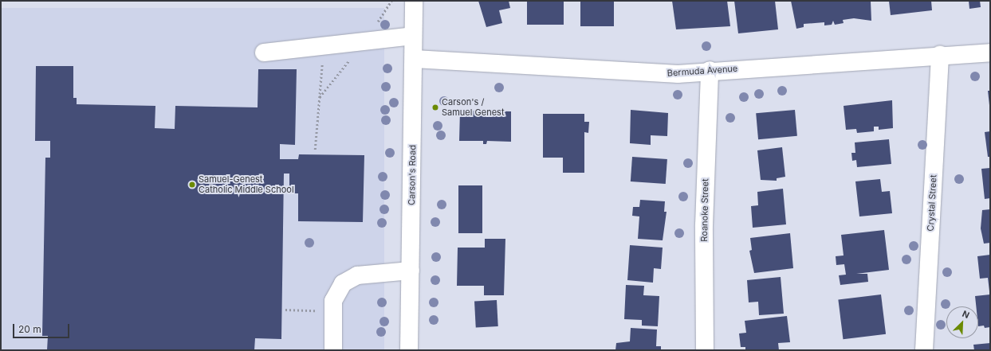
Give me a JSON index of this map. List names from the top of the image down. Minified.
{"streets":{"street":["Bermuda Avenue","Carson's Road","Crystal Street","Roanoke Street"]},"crossings":[["Bermuda Avenue","Carson's Road"],["Bermuda Avenue","Crystal Street"],["Bermuda Avenue","Roanoke Street"]],"places":["Carson's / Samuel Genest","Samuel-Genest Catholic Middle School"],"scale_bar":"20 m","north":"top right"}
